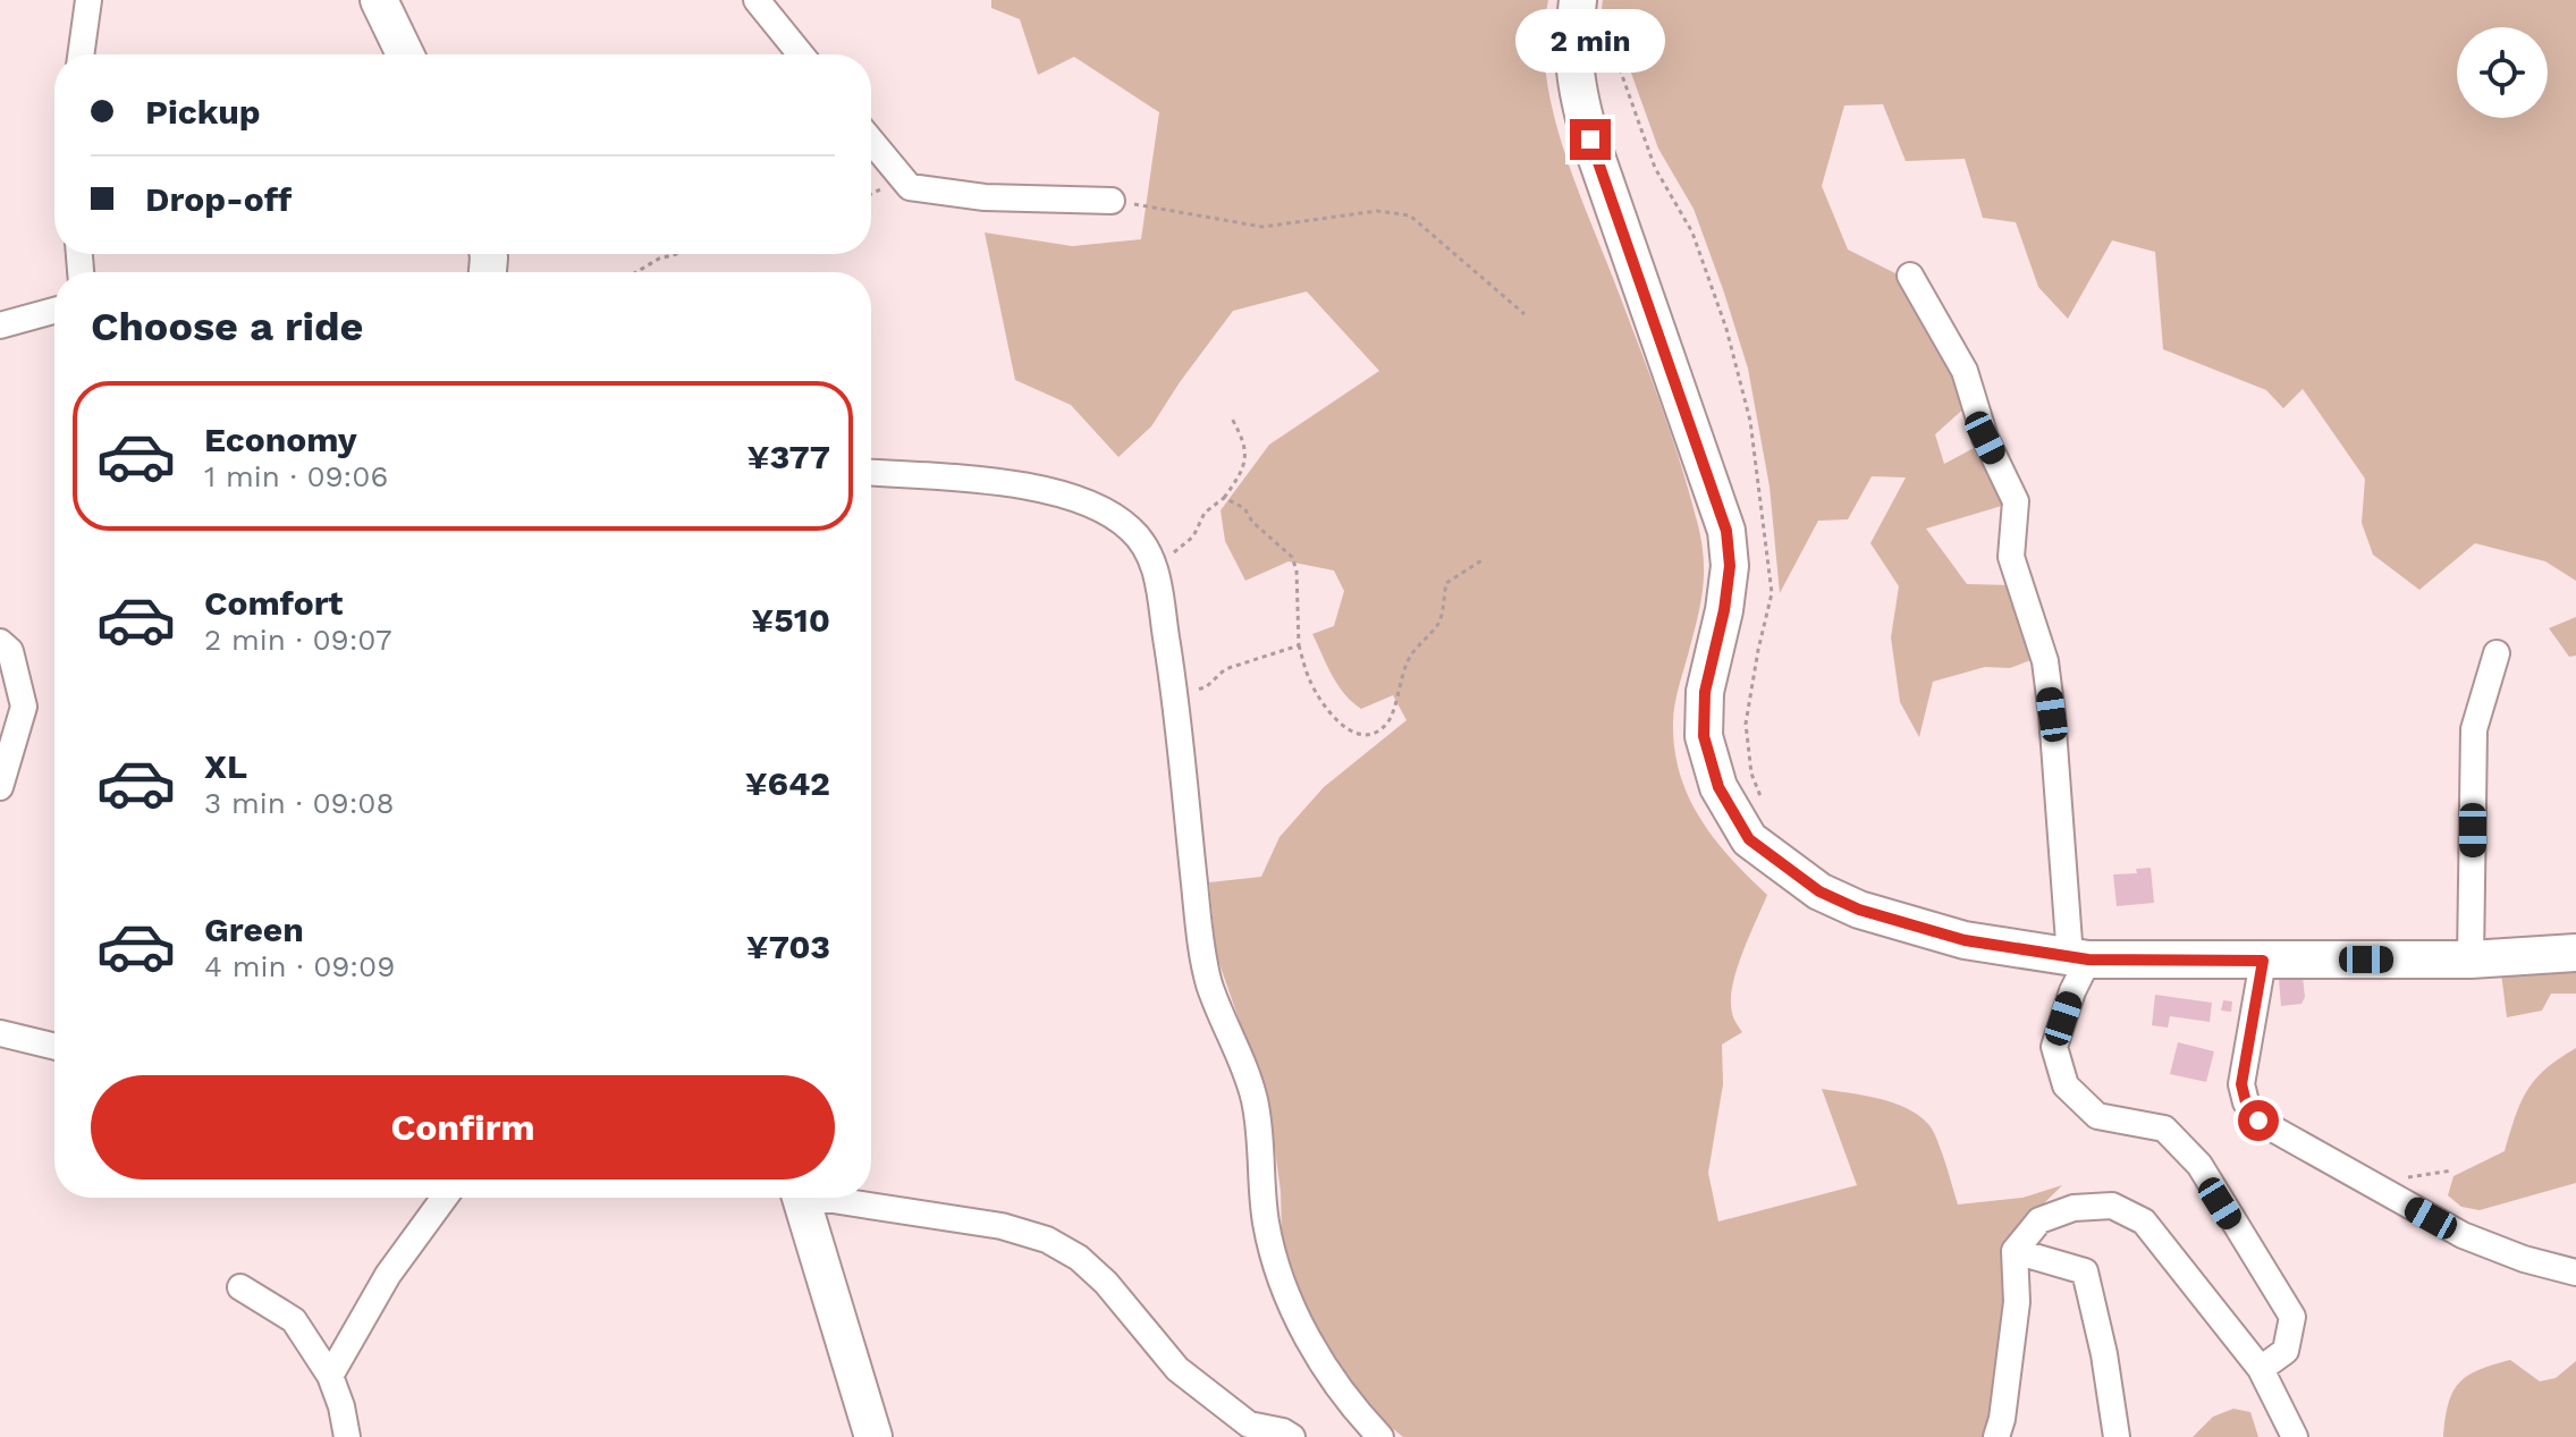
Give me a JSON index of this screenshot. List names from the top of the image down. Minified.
{"page":{"bubble":"2 min","banner":["Pickup","Drop-off"],"heading":"Choose a ride","list":[{"name":"Economy","note":"1 min · 09:06","value":"¥377"},{"name":"Comfort","note":"2 min · 09:07","value":"¥510"},{"name":"XL","note":"3 min · 09:08","value":"¥642"},{"name":"Green","note":"4 min · 09:09","value":"¥703"}],"buttons":"Confirm"}}
